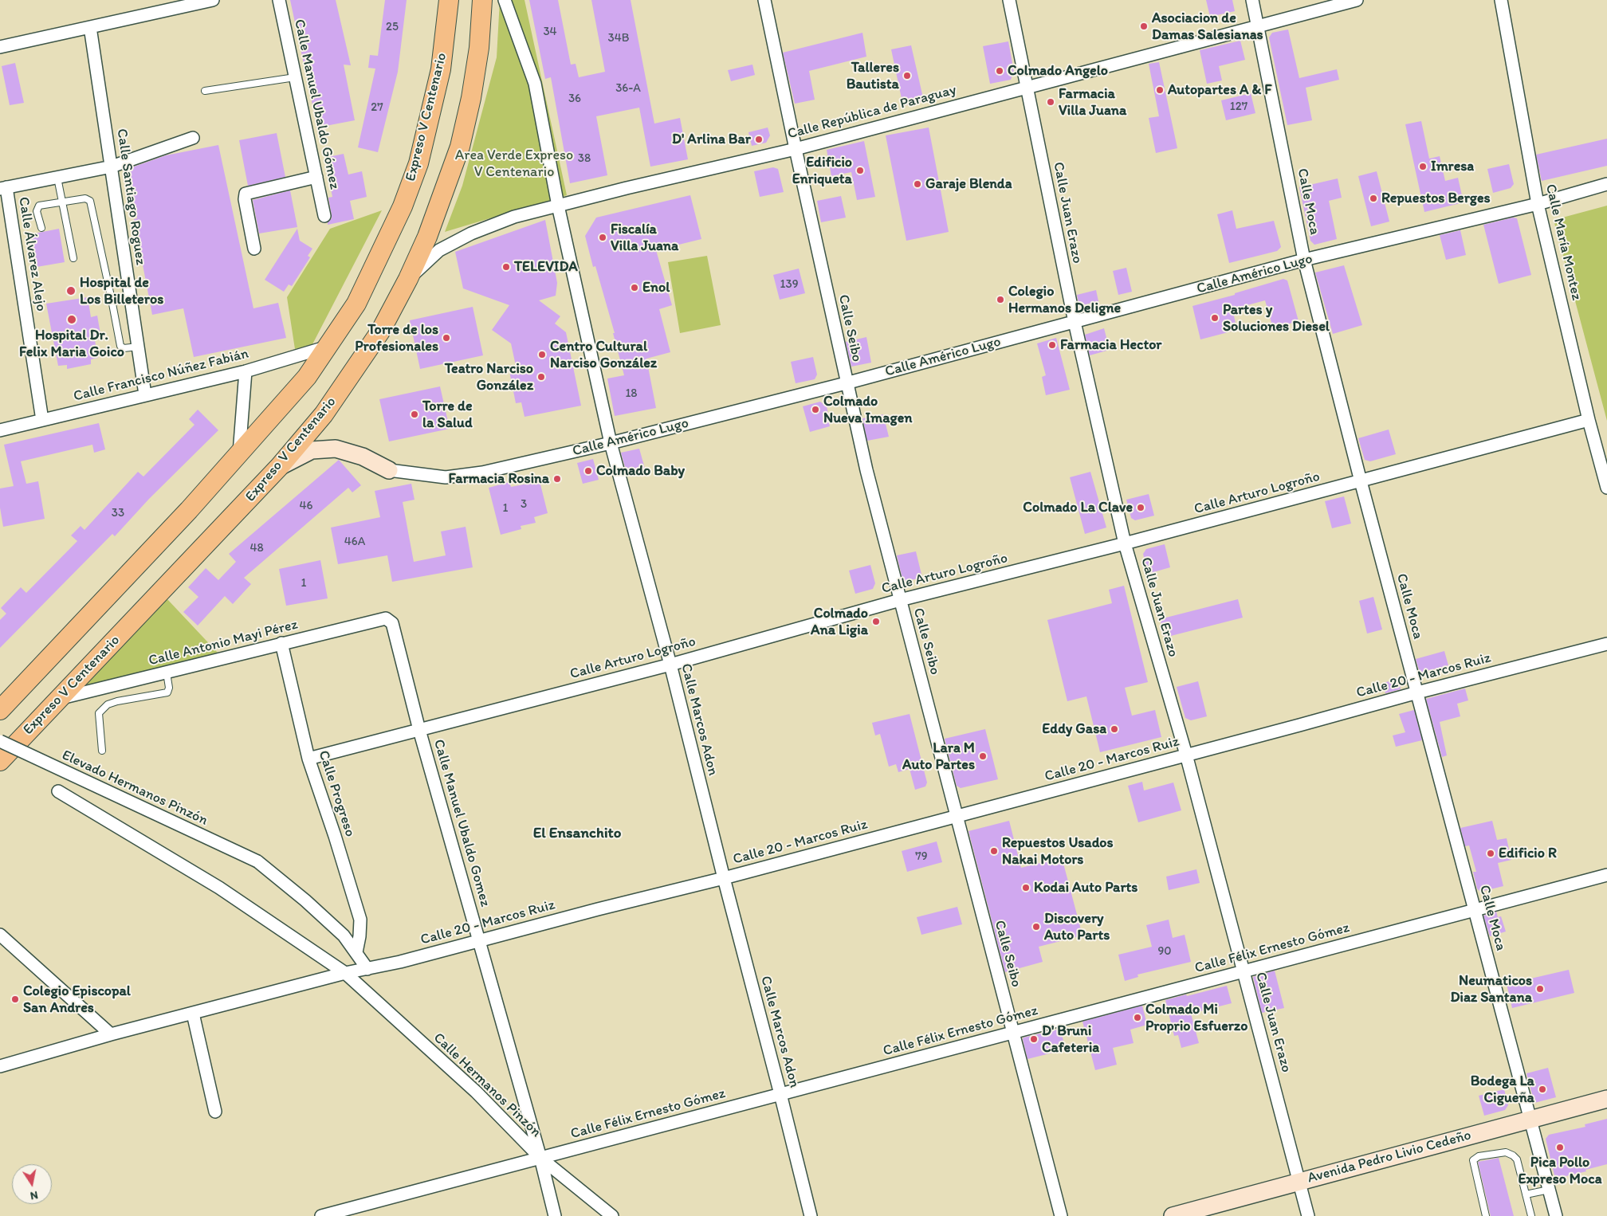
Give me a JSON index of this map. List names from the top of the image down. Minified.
{"streets":{"main road":["Expreso V Centenario","Calle Américo Lugo","Avenida Pedro Livio Cedeño"],"street":["Calle Manuel Ubaldo Gómez","Calle República de Paraguay","Calle Santiago Roguez","Calle Moca","Calle Juan Erazo","Calle María Montez","Calle Álvarez Alejo","Calle Seibo","Calle Francisco Núñez Fabián","Calle Arturo Logroño","Calle Antonio Mayi Pérez","Calle 20 - Marcos Ruiz","Calle Marcos Adon","Elevado Hermanos Pinzón","Calle Progreso","Calle Manuel Ubaldo Gomez","Calle Félix Ernesto Gómez","Calle Hermanos Pinzón"]},"crossings":[["Calle República de Paraguay","Expreso V Centenario"],["Calle República de Paraguay","Calle Moca"],["Calle República de Paraguay","Calle Juan Erazo"],["Calle República de Paraguay","Calle Seibo"],["Calle República de Paraguay","Calle Marcos Adon"],["Expreso V Centenario","Calle Américo Lugo"],["Expreso V Centenario","Calle Francisco Núñez Fabián"],["Expreso V Centenario","Calle Antonio Mayi Pérez"],["Calle Santiago Roguez","Calle Francisco Núñez Fabián"],["Calle Moca","Calle Américo Lugo"],["Calle Moca","Calle Arturo Logroño"],["Calle Moca","Calle 20 - Marcos Ruiz"],["Calle Moca","Calle Félix Ernesto Gómez"],["Calle Moca","Avenida Pedro Livio Cedeño"],["Calle Juan Erazo","Calle Américo Lugo"],["Calle Juan Erazo","Calle Arturo Logroño"],["Calle Juan Erazo","Calle 20 - Marcos Ruiz"],["Calle Juan Erazo","Calle Félix Ernesto Gómez"],["Calle Juan Erazo","Avenida Pedro Livio Cedeño"],["Calle María Montez","Calle Américo Lugo"],["Calle María Montez","Calle Arturo Logroño"],["Calle Álvarez Alejo","Calle Francisco Núñez Fabián"],["Calle Américo Lugo","Calle Seibo"],["Calle Américo Lugo","Calle Marcos Adon"],["Calle Seibo","Calle Arturo Logroño"],["Calle Seibo","Calle 20 - Marcos Ruiz"],["Calle Seibo","Calle Félix Ernesto Gómez"],["Calle Arturo Logroño","Calle Marcos Adon"],["Calle Arturo Logroño","Calle Progreso"],["Calle Arturo Logroño","Calle Manuel Ubaldo Gomez"],["Calle Antonio Mayi Pérez","Calle Progreso"],["Calle Antonio Mayi Pérez","Calle Manuel Ubaldo Gomez"],["Calle 20 - Marcos Ruiz","Calle Marcos Adon"],["Calle 20 - Marcos Ruiz","Calle Manuel Ubaldo Gomez"],["Calle 20 - Marcos Ruiz","Calle Hermanos Pinzón"],["Calle Marcos Adon","Calle Félix Ernesto Gómez"],["Elevado Hermanos Pinzón","Calle Progreso"],["Calle Manuel Ubaldo Gomez","Calle Félix Ernesto Gómez"],["Calle Manuel Ubaldo Gomez","Calle Hermanos Pinzón"],["Calle Félix Ernesto Gómez","Calle Hermanos Pinzón"]],"districts":["El Ensanchito"],"parks":["Area Verde Expreso V Centenario"],"places":["Asociacion de Damas Salesianas","Colmado Angelo","Talleres Bautista","Autopartes A & F","Farmacia Villa Juana","D' Arlina Bar","Imresa","Edificio Enriqueta","Garaje Blenda","Repuestos Berges","Fiscalía Villa Juana","TELEVIDA","Enol","Hospital de Los Billeteros","Colegio Hermanos Deligne","Partes y Soluciones Diesel","Hospital Dr. Felix Maria Goico","Torre de los Profesionales","Farmacia Hector","Centro Cultural Narciso González","Teatro Narciso González","Colmado Nueva Imagen","Torre de la Salud","Colmado Baby","Farmacia Rosina","Colmado La Clave","Colmado Ana Ligia","Eddy Gasa","Lara M Auto Partes","Repuestos Usados Nakai Motors","Edificio R","Kodai Auto Parts","Discovery Auto Parts","Neumaticos Diaz Santana","Colegio Episcopal San Andres","Colmado Mi Proprio Esfuerzo","D' Bruni Cafeteria","Bodega La Cigueña","Pica Pollo Expreso Moca"],"house_numbers":["25","34","34B","36-A","36","127","27","38","139","18","3","46","1","33","46A","48","1","79","90"],"north":"bottom"}
